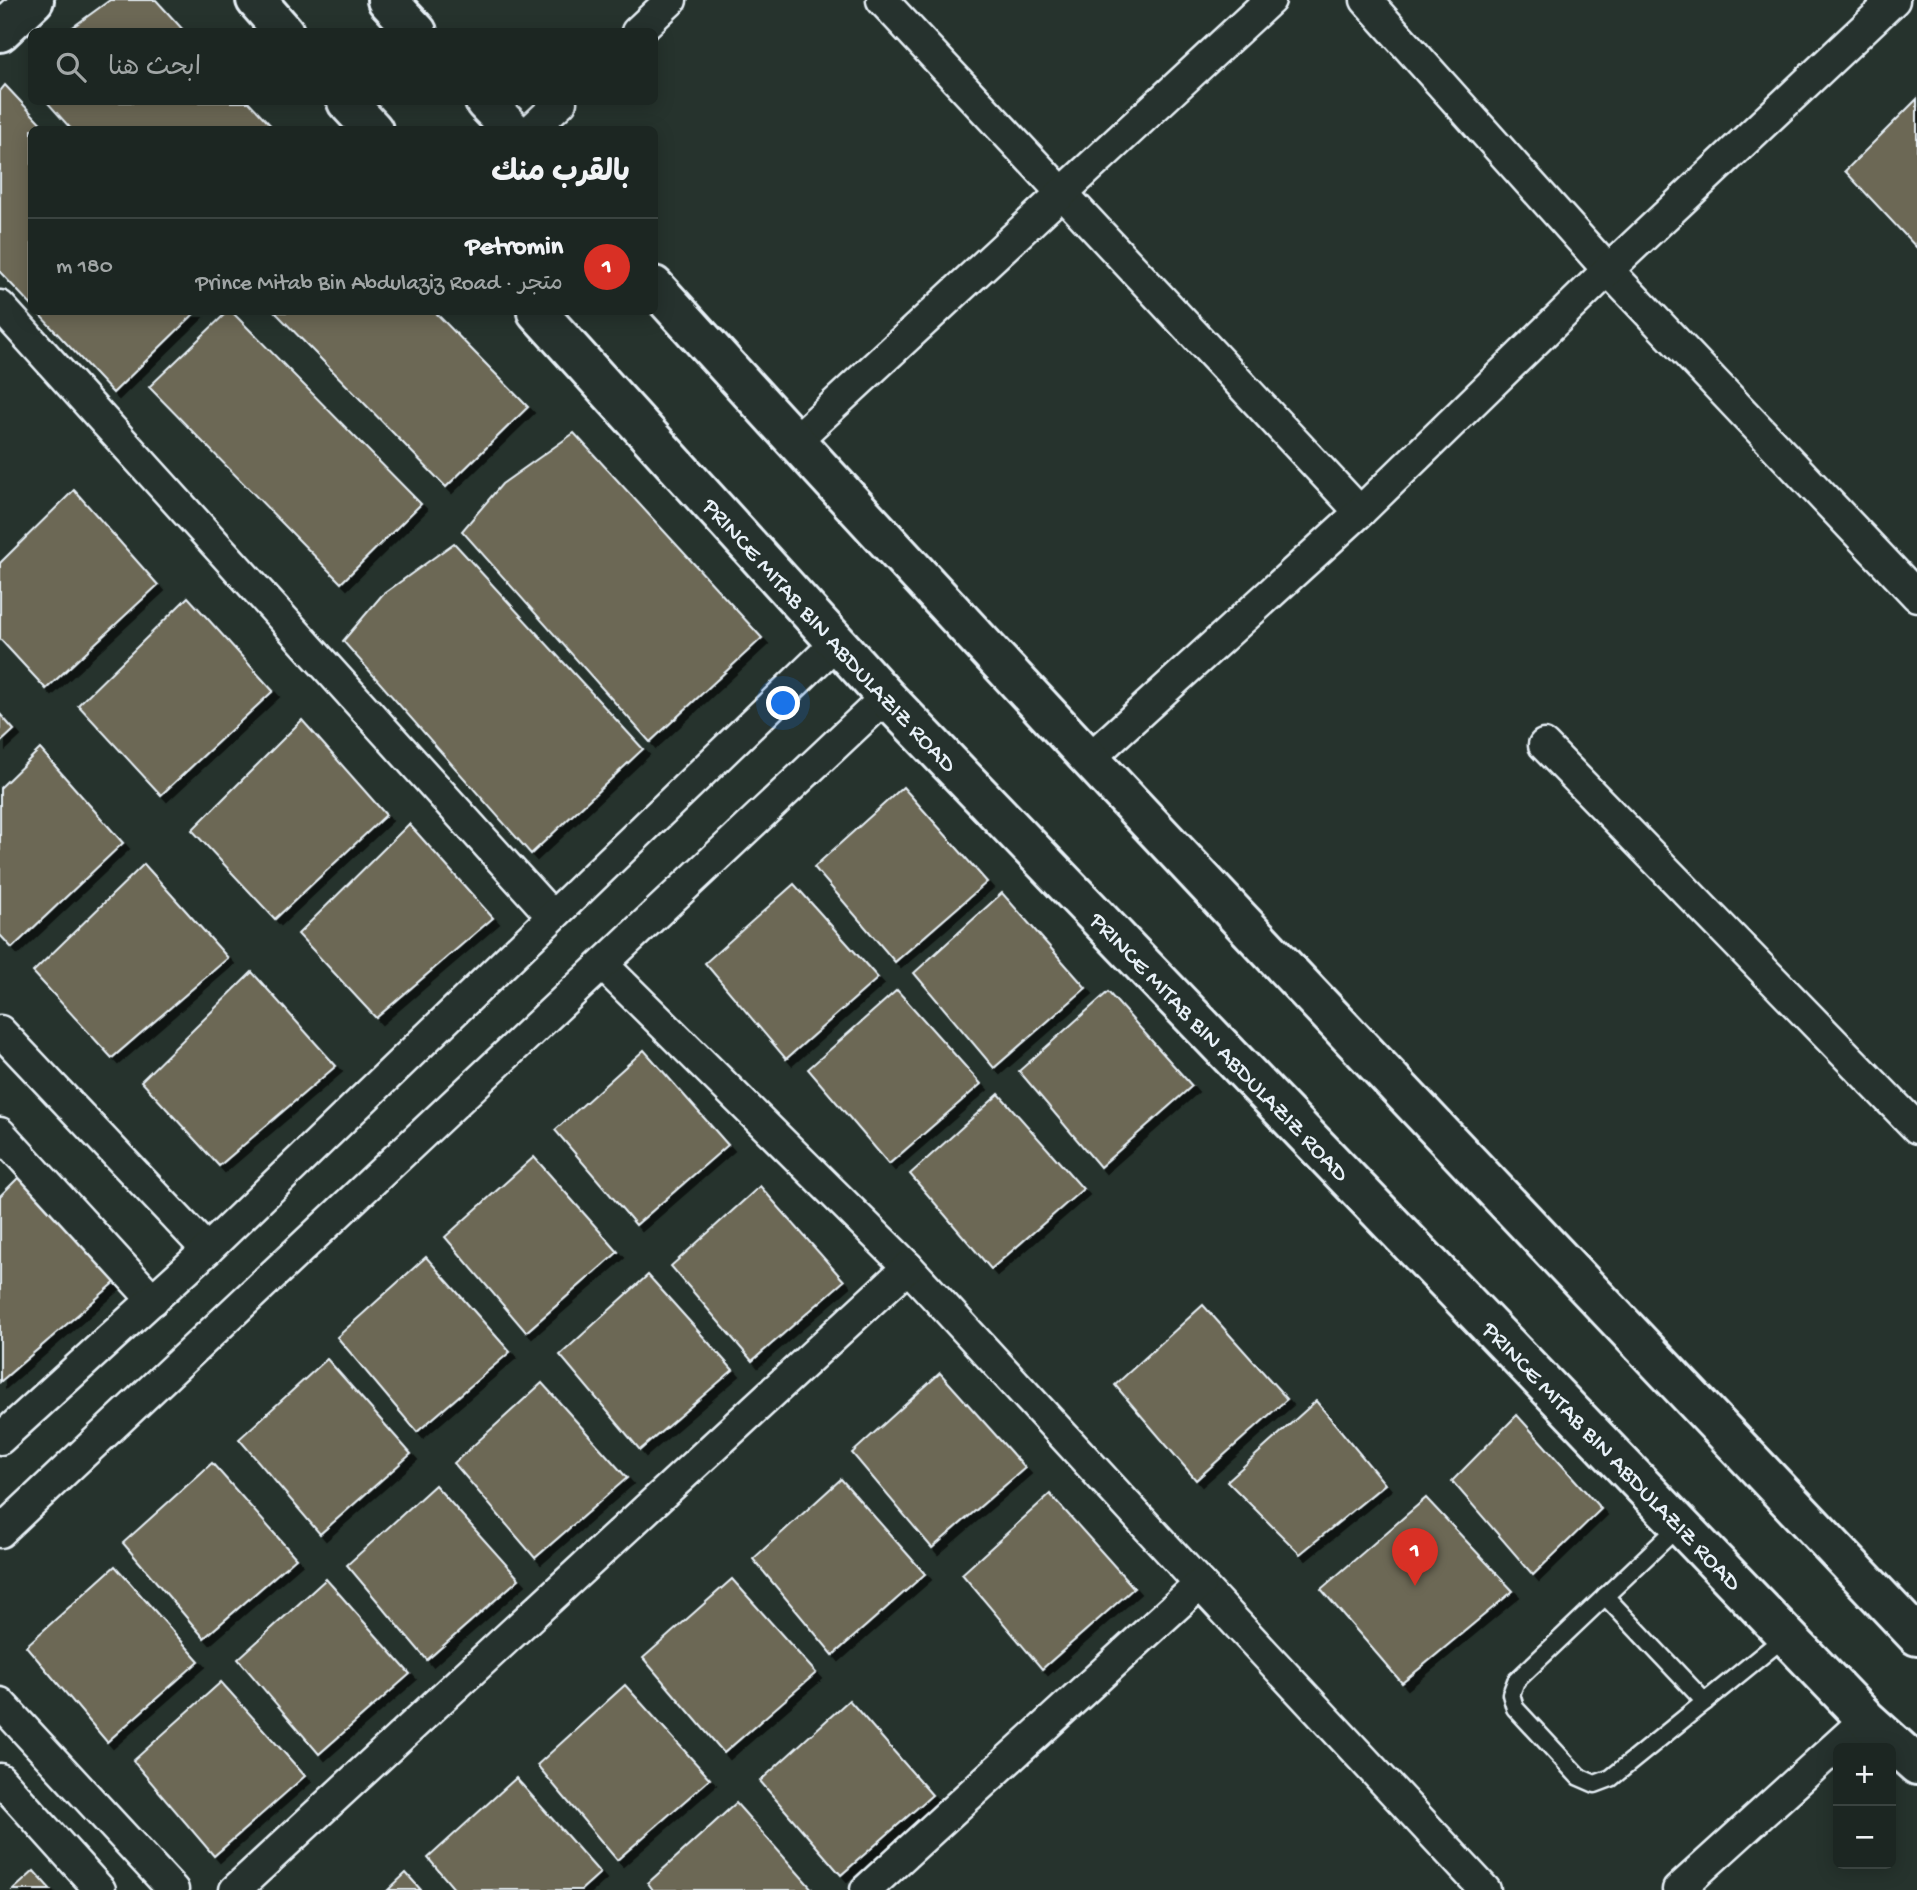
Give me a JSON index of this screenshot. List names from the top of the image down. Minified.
{"streets":{"main road":["PRINCE MITAB BIN ABDULAZIZ ROAD"]},"page":{"search":"ابحث هنا","heading":"بالقرب منك","list":[{"mark":"1","name":"Petromin","note":"متجر · Prince Mitab Bin Abdulaziz Road","value":"180 m"}],"pins":"1","map_buttons":["+","−"]}}
